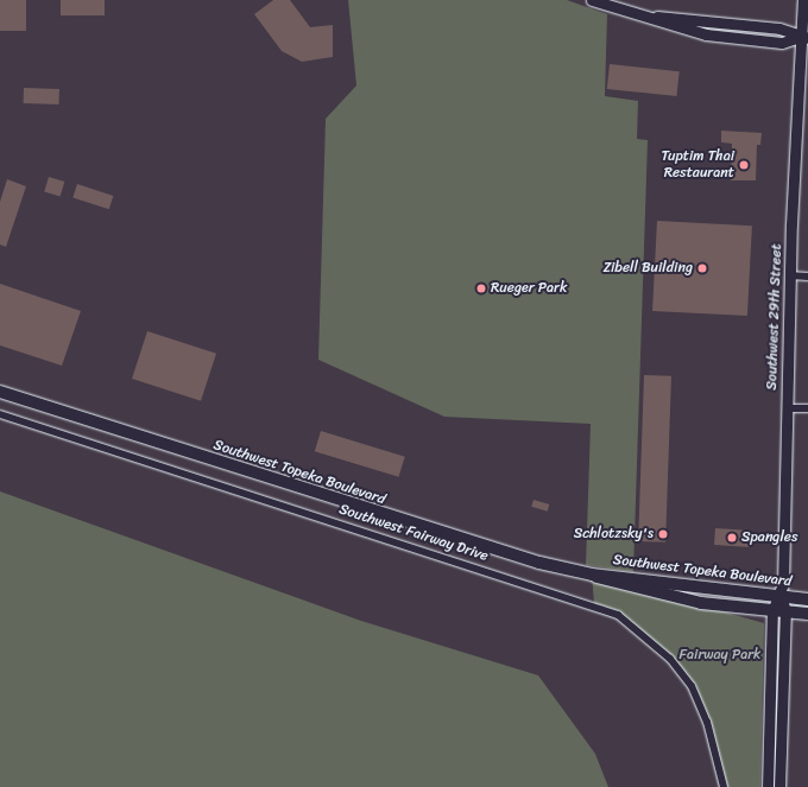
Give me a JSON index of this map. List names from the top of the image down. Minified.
{"streets":{"main road":["Southwest 29th Street","Southwest Topeka Boulevard"],"street":["Southwest Fairway Drive"]},"crossings":[["Southwest 29th Street","Southwest Topeka Boulevard"]],"parks":["Fairway Park"],"places":["Tuptim Thai Restaurant","Zibell Building","Rueger Park","Schlotzsky's","Spangles"]}
